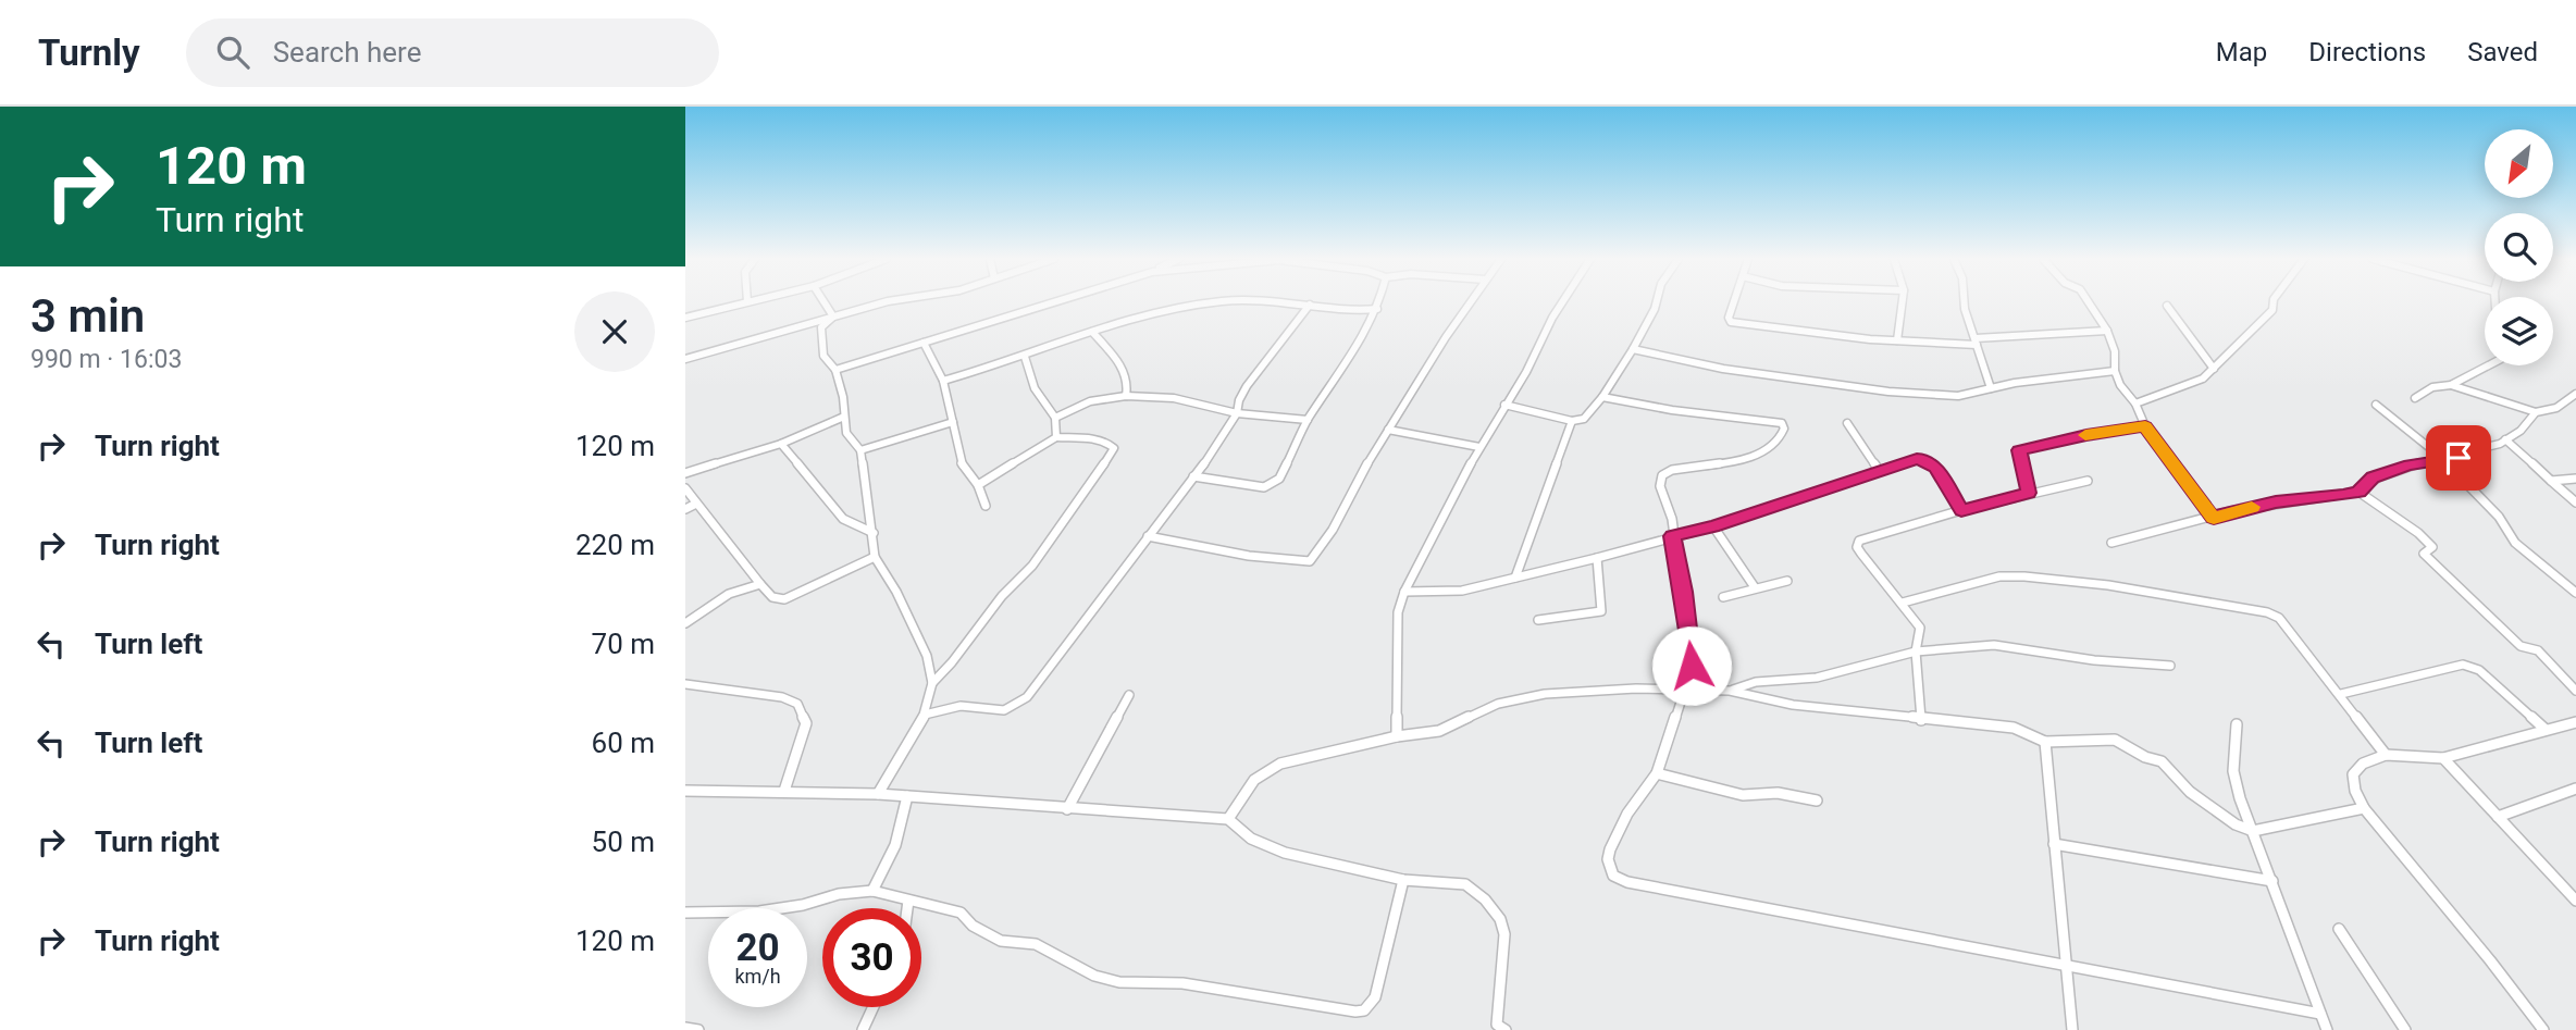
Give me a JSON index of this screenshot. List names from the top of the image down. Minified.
{"north":"bottom left","page":{"header":"Turnly","search":"Search here","nav":["Map","Directions","Saved"],"turn":["120 m","Turn right"],"heading":["3 min","990 m · 16:03"],"list":[{"name":"Turn right","value":"120 m"},{"name":"Turn right","value":"220 m"},{"name":"Turn left","value":"70 m"},{"name":"Turn left","value":"60 m"},{"name":"Turn right","value":"50 m"},{"name":"Turn right","value":"120 m"}],"speed":"20 km/h","limit":"30"}}
